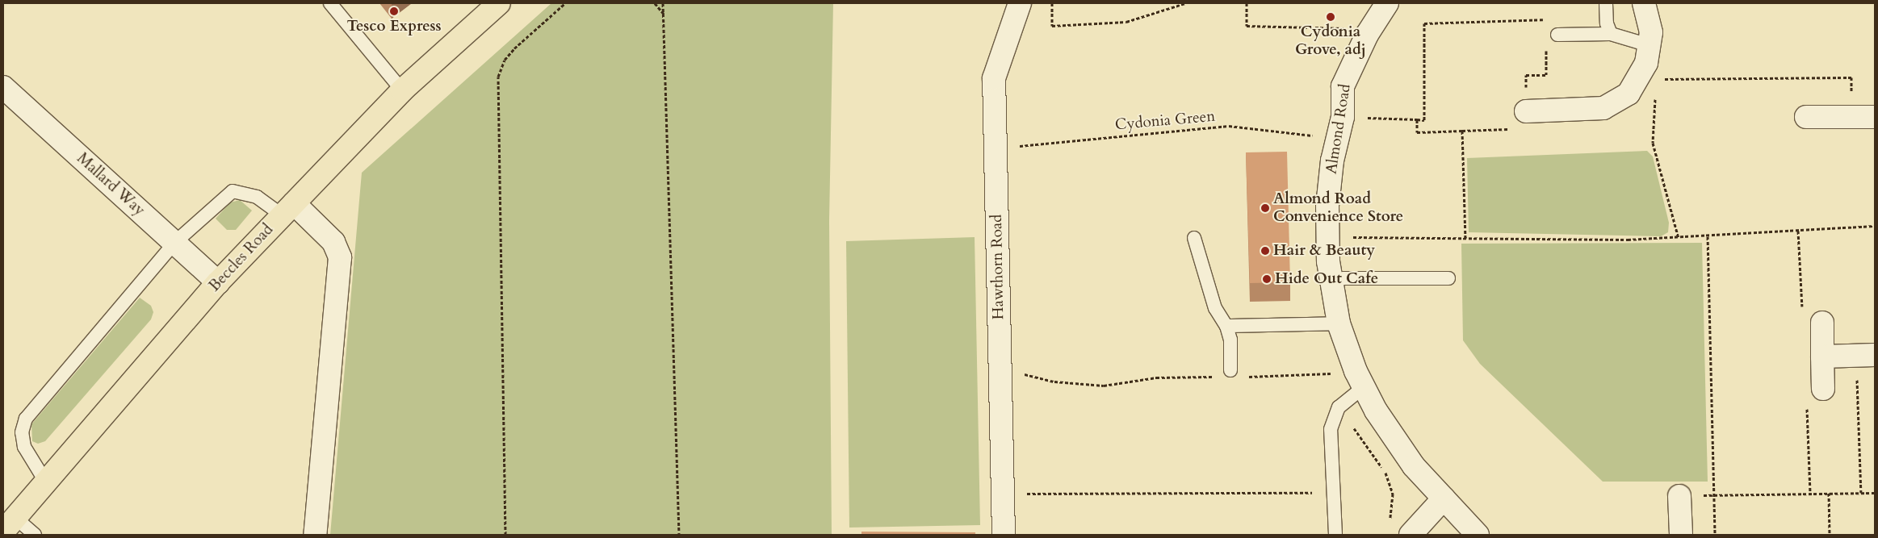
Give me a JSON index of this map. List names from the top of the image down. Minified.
{"streets":{"highway":["Beccles Road"],"street":["Almond Road","Mallard Way","Hawthorn Road"],"path":["Cydonia Green"]},"crossings":[["Cydonia Green","Almond Road"],["Cydonia Green","Hawthorn Road"],["Mallard Way","Beccles Road"]],"places":["Tesco Express","Cydonia Grove, adj","Almond Road Convenience Store","Hair & Beauty","Hide Out Cafe"]}
